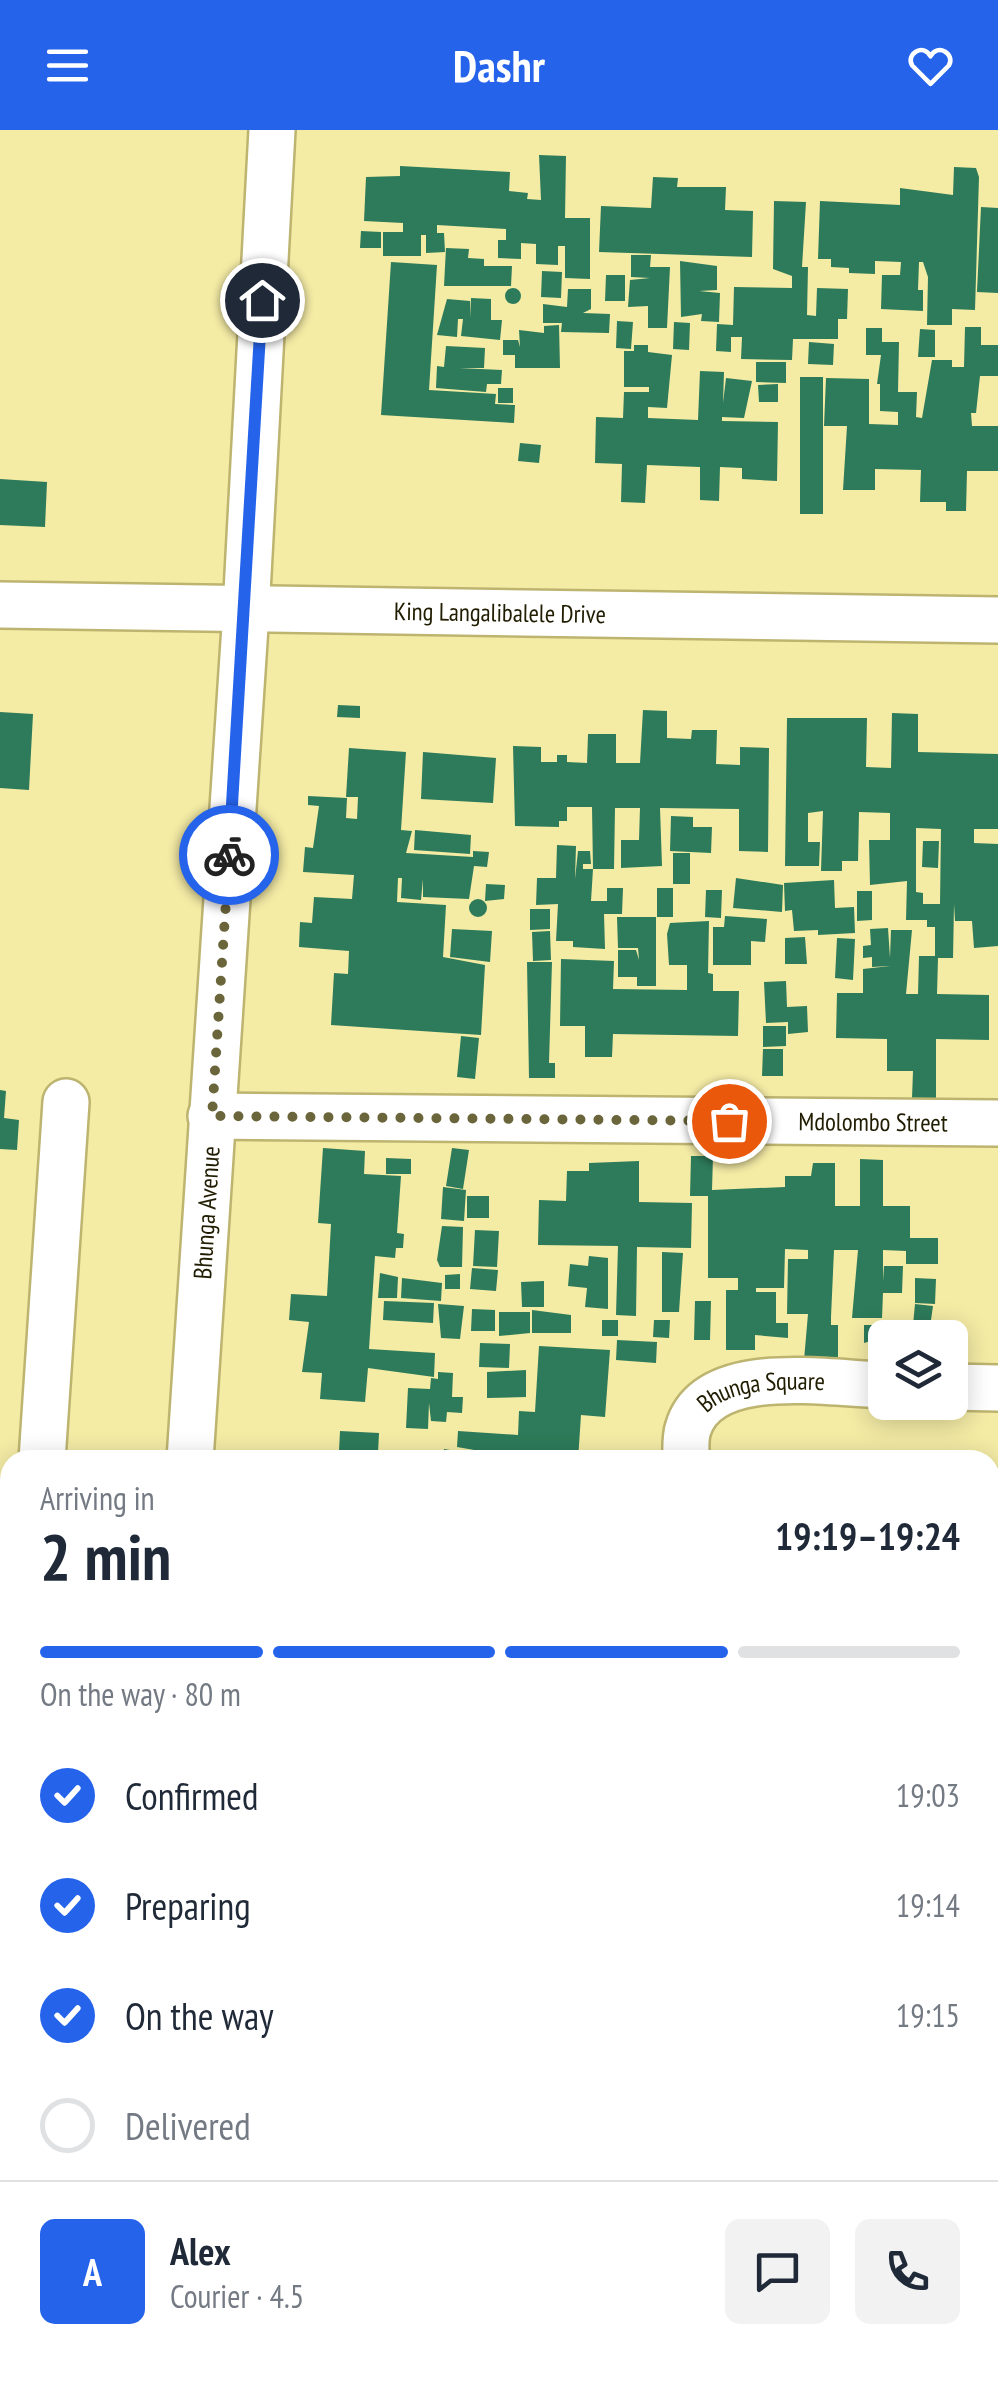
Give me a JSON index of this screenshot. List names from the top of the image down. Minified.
{"streets":{"street":["King Langalibalele Drive","Mdolombo Street","Bhunga Avenue","Bhunga Square"]},"crossings":[["King Langalibalele Drive","Bhunga Avenue"],["Mdolombo Street","Bhunga Avenue"]],"page":{"header":"Dashr","heading":["2 min","Arriving in","19:19–19:24"],"panel":["Alex","Courier · 4.5"],"bar":"On the way · 80 m","list":[["Confirmed","19:03"],["Preparing","19:14"],["On the way","19:15"],"Delivered"],"round":"A"}}
